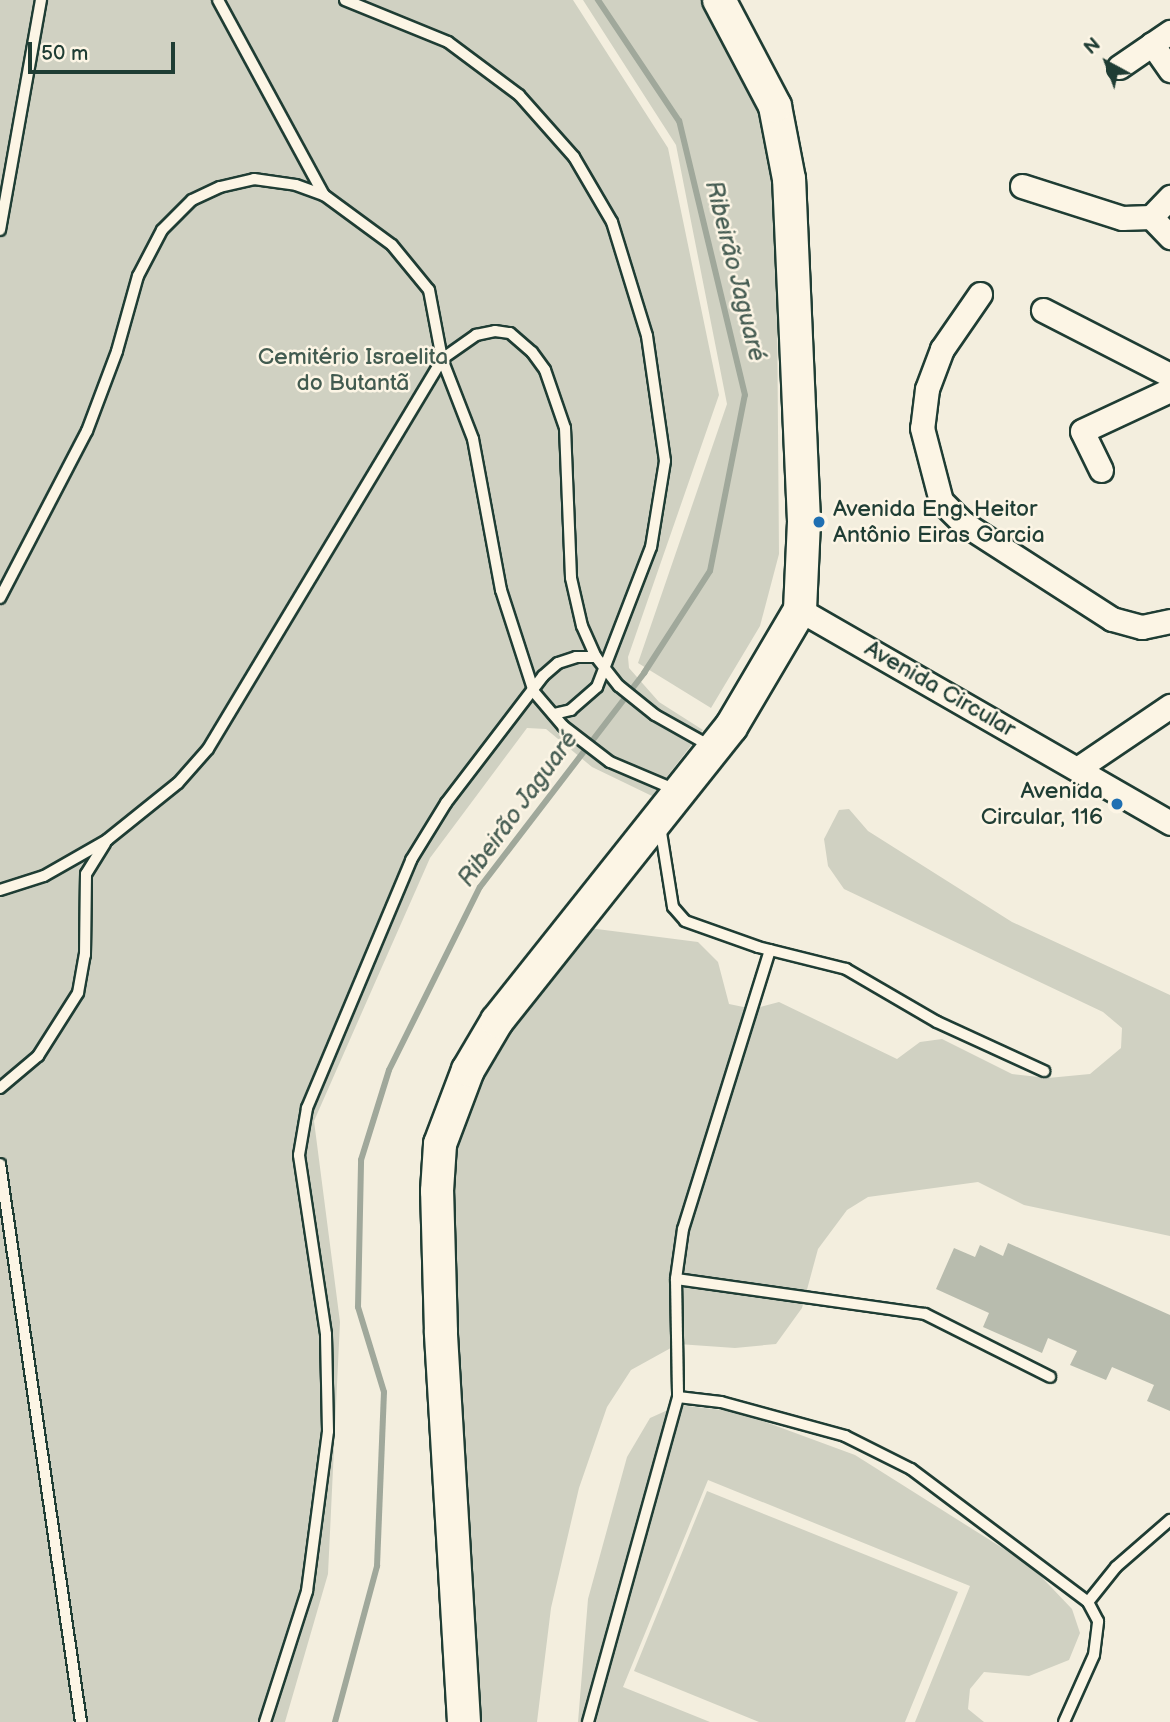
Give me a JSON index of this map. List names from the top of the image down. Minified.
{"streets":{"street":["Avenida Circular"]},"water":["Ribeirão Jaguaré"],"parks":["Cemitério Israelita do Butantã"],"places":["Avenida Eng. Heitor Antônio Eiras Garcia","Avenida Circular, 116"],"scale_bar":"50 m","north":"top left"}
